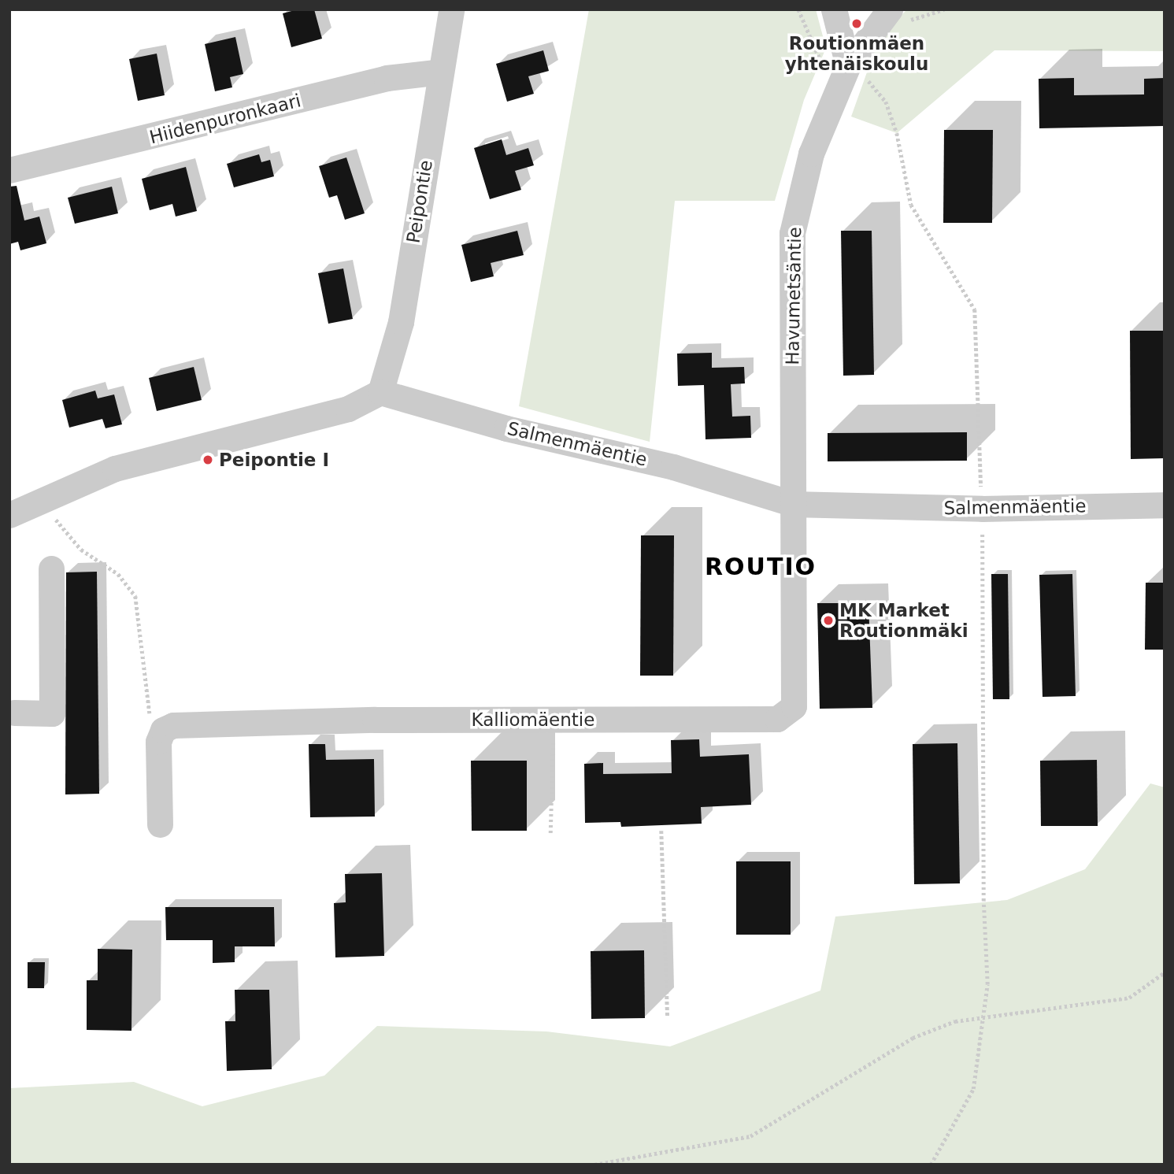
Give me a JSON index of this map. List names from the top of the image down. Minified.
{"streets":{"street":["Hiidenpuronkaari","Peipontie","Havumetsäntie","Salmenmäentie","Kalliomäentie"]},"crossings":[["Hiidenpuronkaari","Peipontie"],["Peipontie","Salmenmäentie"],["Havumetsäntie","Salmenmäentie"],["Havumetsäntie","Kalliomäentie"],["Salmenmäentie","Kalliomäentie"]],"districts":["ROUTIO"],"places":["Routionmäen yhtenäiskoulu","Peipontie I","MK Market Routionmäki"]}
